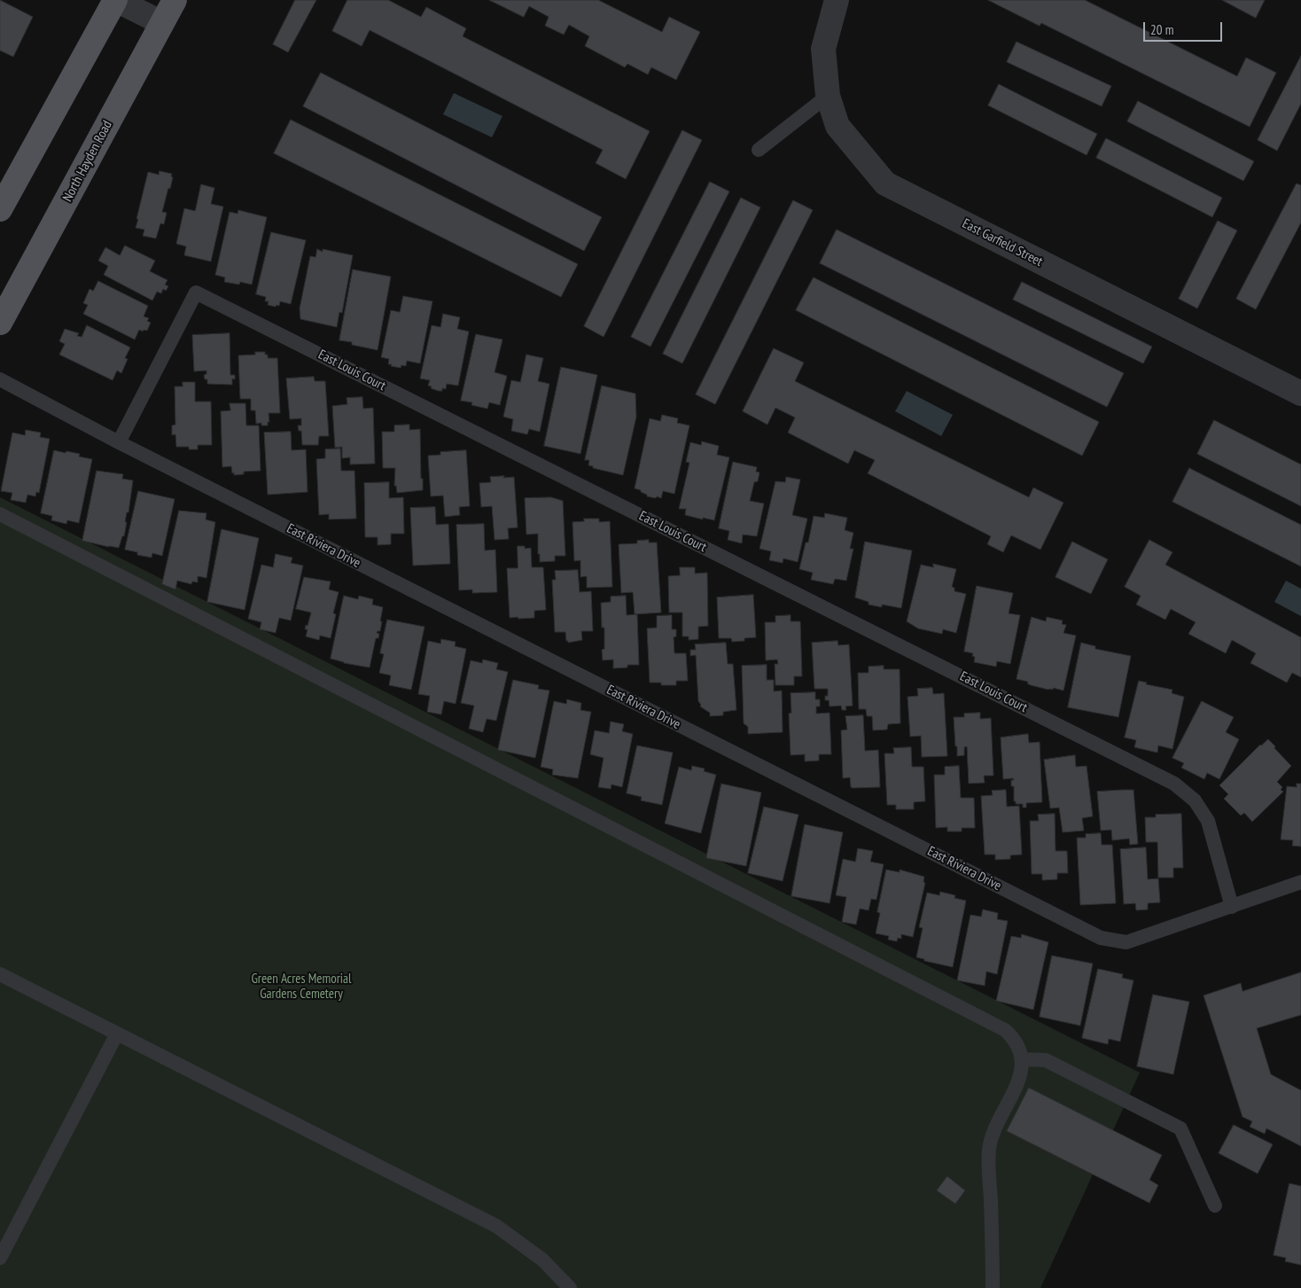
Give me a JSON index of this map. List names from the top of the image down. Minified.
{"streets":{"main road":["North Hayden Road"],"street":["East Garfield Street"],"lane":["East Louis Court","East Riviera Drive"]},"crossings":[["East Louis Court","East Riviera Drive"]],"parks":["Green Acres Memorial Gardens Cemetery"],"scale_bar":"20 m"}
